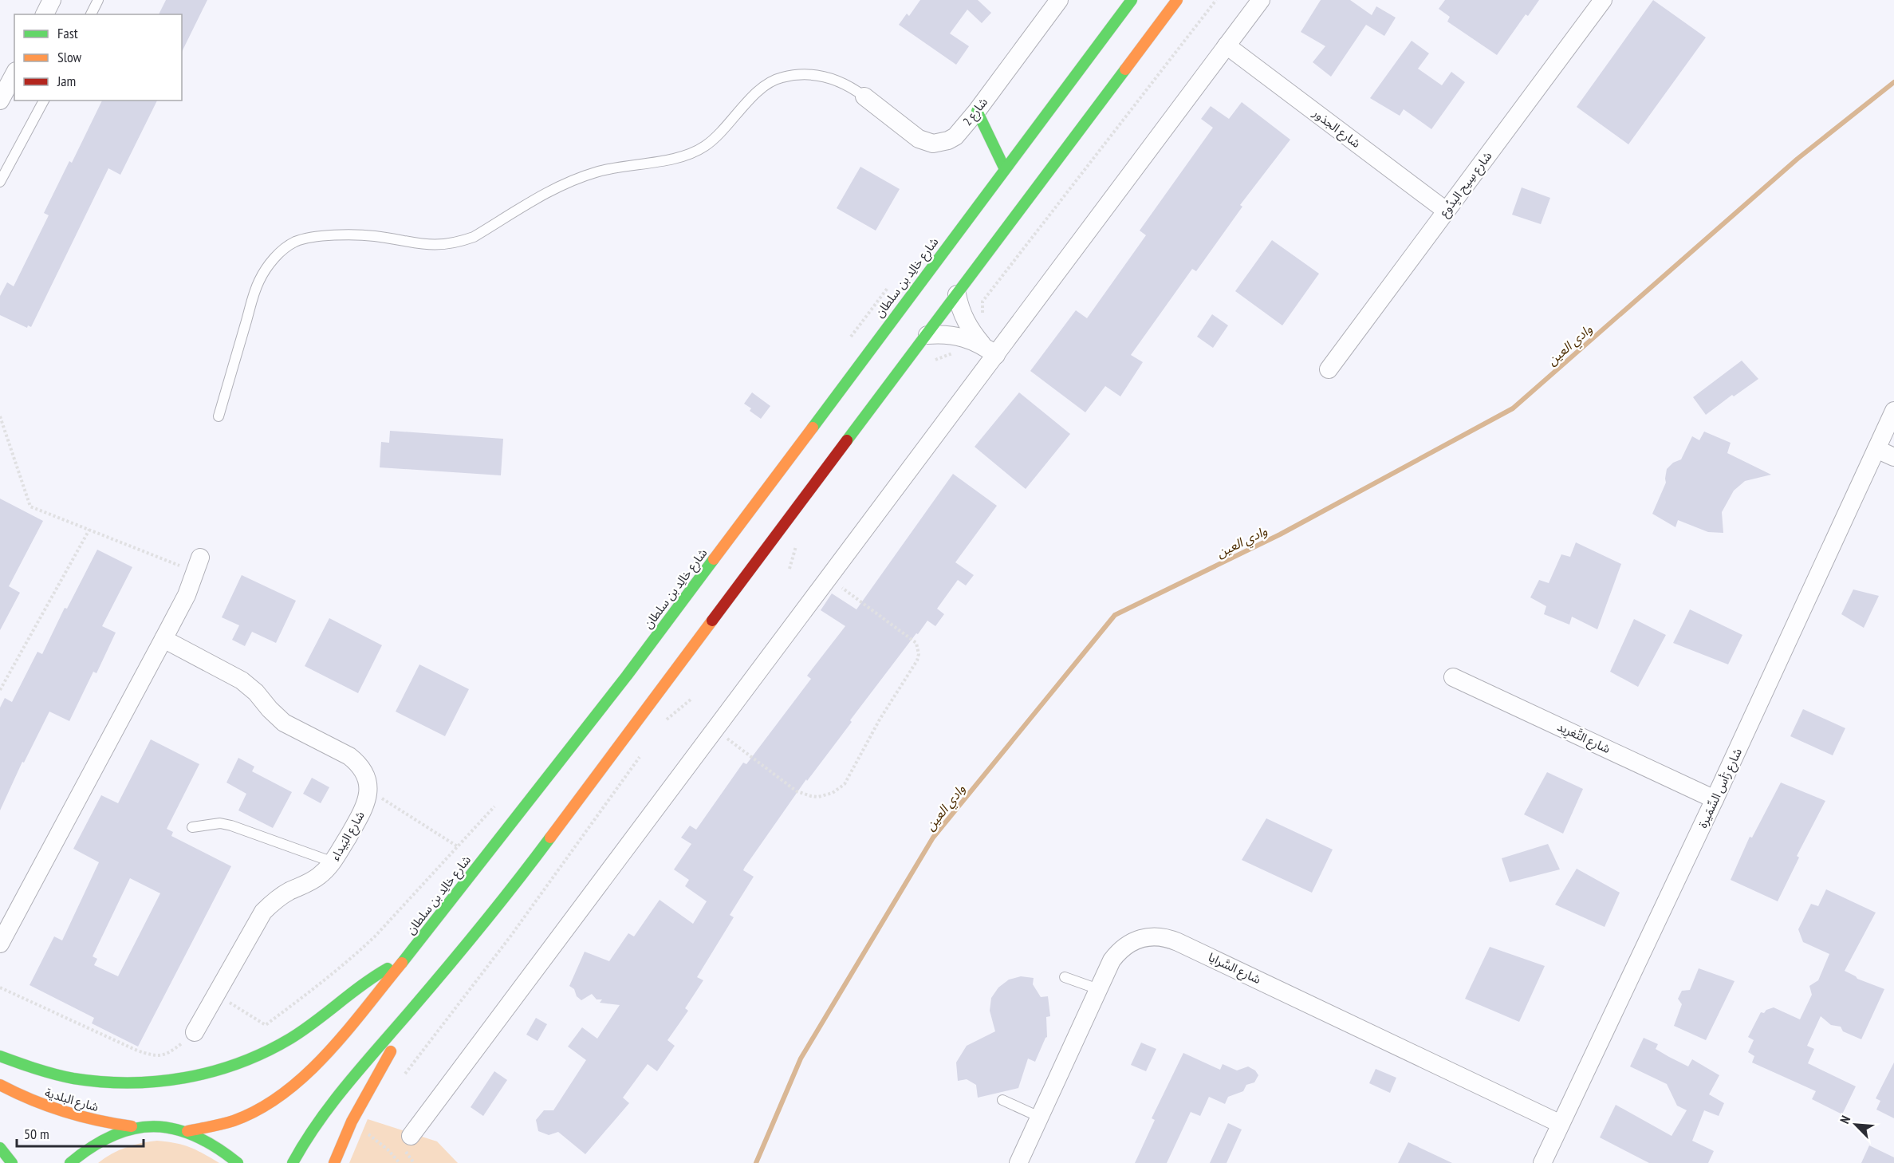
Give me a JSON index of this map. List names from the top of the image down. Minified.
{"streets":{"main road":["شارع خالِد بن سلطان","شارع البلدية"],"street":["شارع 2","شارع الجذور","شارع سِيح البِدُوع","شارع التَّغرِيد","شارع رَأس السِّمَيرة","شارع البَيداء","شارع السَّرايا"]},"crossings":[["شارع الجذور","شارع سِيح البِدُوع"],["شارع التَّغرِيد","شارع رَأس السِّمَيرة"],["شارع رَأس السِّمَيرة","شارع السَّرايا"]],"water":["وادي العين"],"legend":["Fast","Slow","Jam"],"scale_bar":"50 m","north":"top left"}
